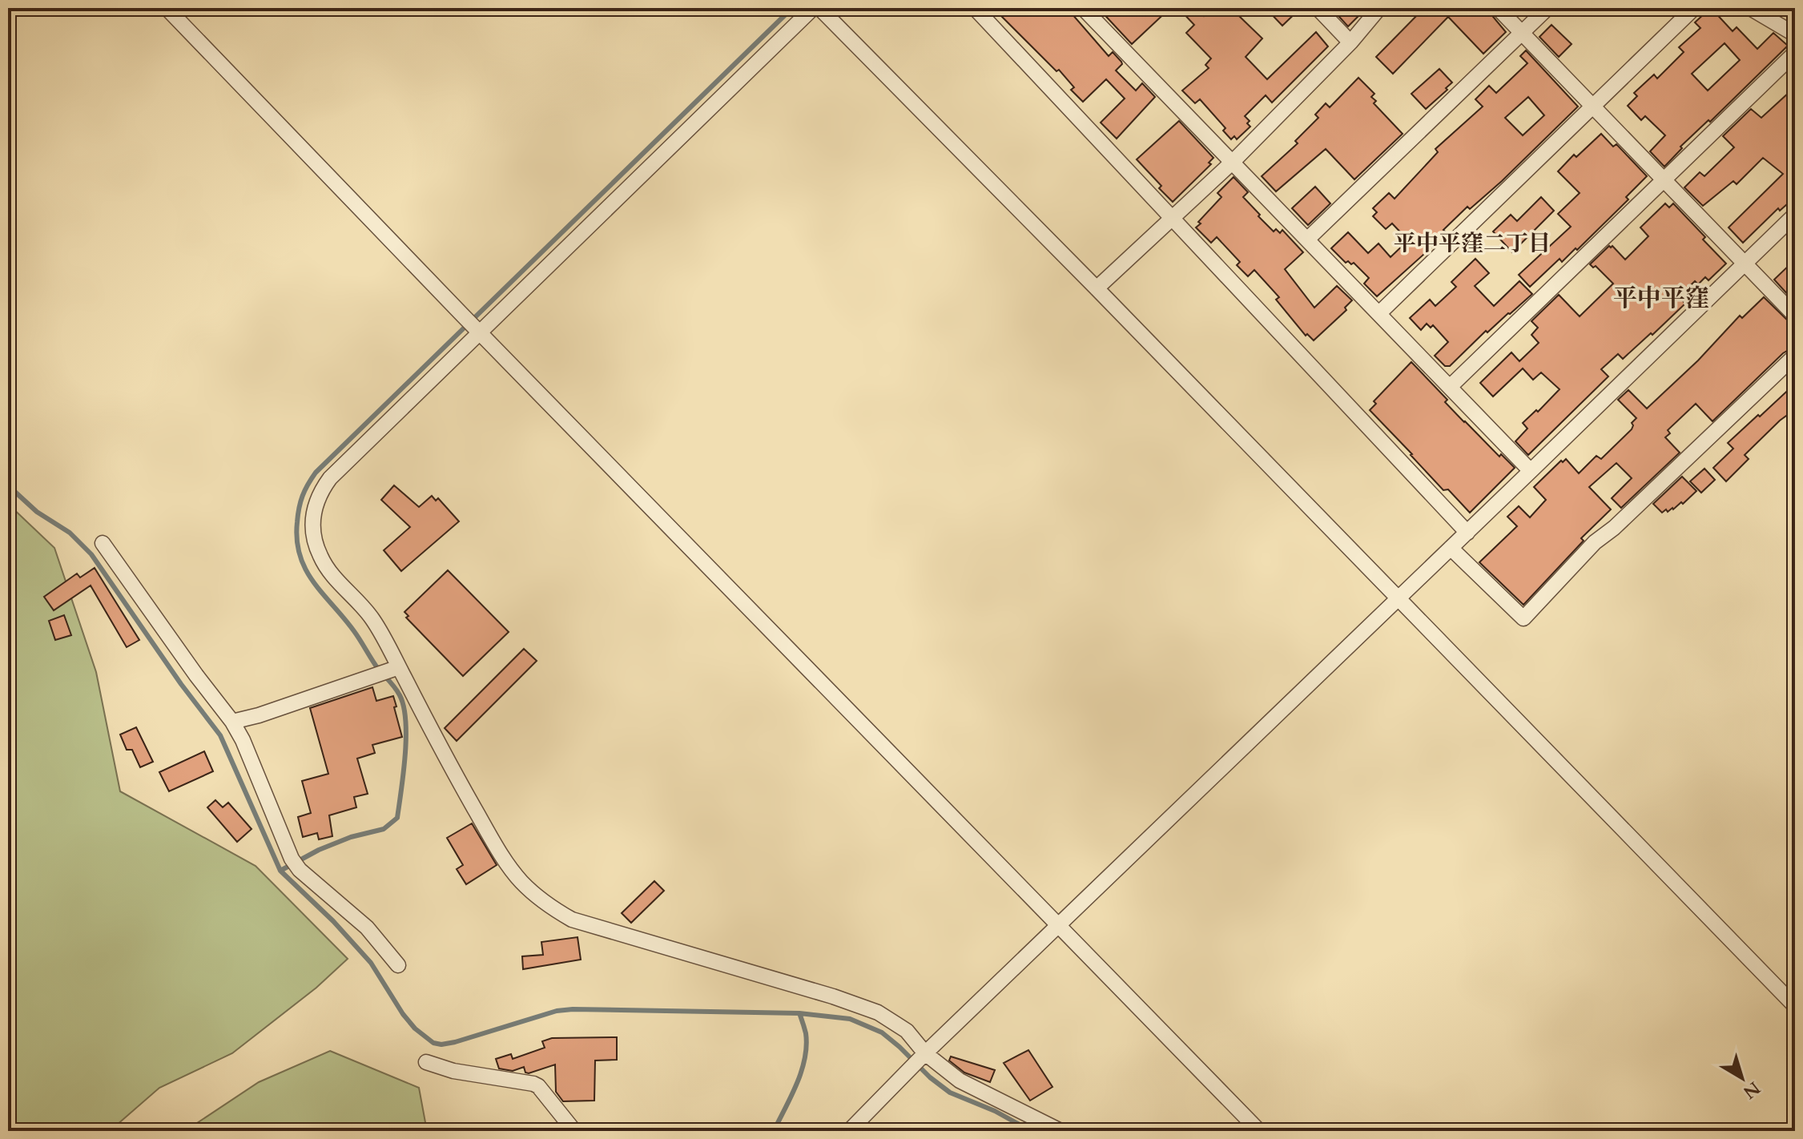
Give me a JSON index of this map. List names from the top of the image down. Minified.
{"districts":["平中平窪二丁目","平中平窪"],"north":"bottom right"}
